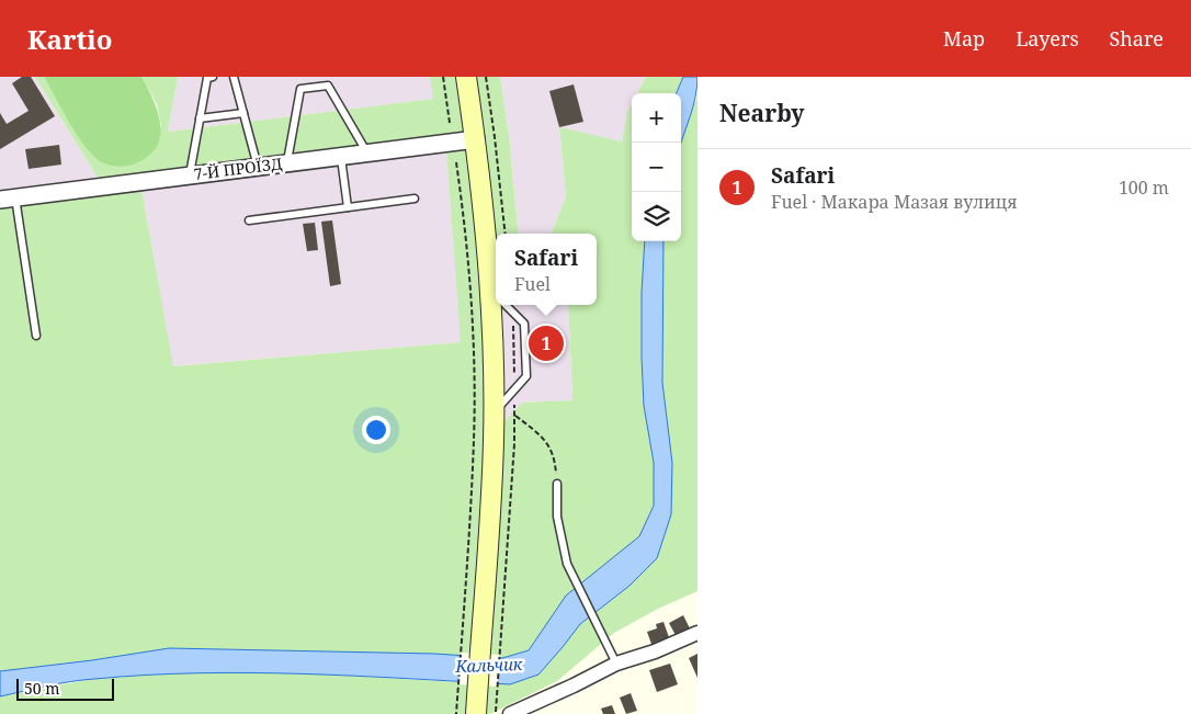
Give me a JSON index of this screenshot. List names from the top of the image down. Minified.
{"streets":{"street":["7-Й ПРОЇЗД"]},"water":["Кальчик"],"scale_bar":"50 m","page":{"header":"Kartio","nav":["Map","Layers","Share"],"heading":"Nearby","map_buttons":["+","−"],"list":[{"mark":"1","name":"Safari","note":"Fuel · Макара Мазая вулиця","value":"100 m"}],"popup":["Safari","Fuel"],"pins":"1","scale":"50 m"}}
